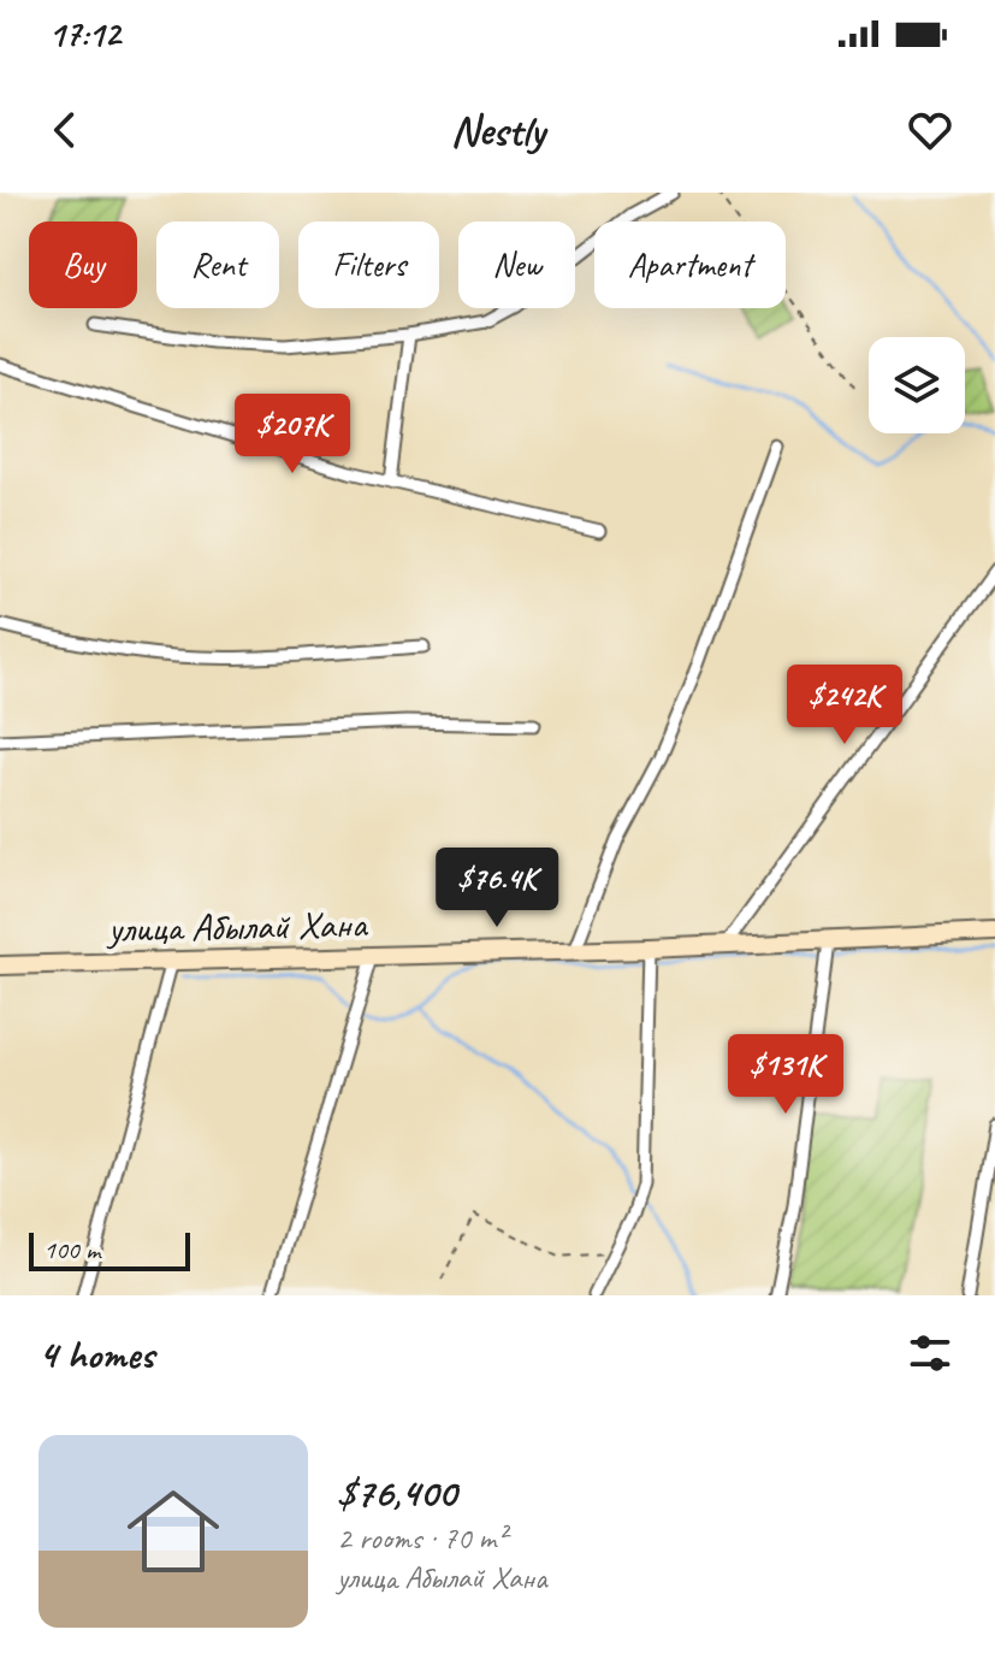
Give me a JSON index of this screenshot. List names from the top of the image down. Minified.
{"streets":{"main road":["улица Абылай Хана"]},"scale_bar":"100 m","page":{"status":"17:12","header":"Nestly","chip":["Buy","Rent","Filters","New","Apartment"],"price":["$207K","$242K","$76.4K","$131K"],"scale":"100 m","heading":"4 homes","list":[{"name":"$76,400","note":"2 rooms · 70 m² · улица Абылай Хана"}]}}
